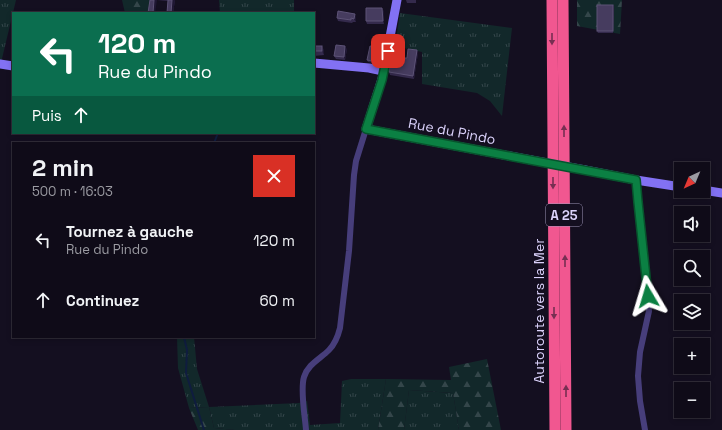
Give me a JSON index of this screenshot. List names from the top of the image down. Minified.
{"streets":{"highway":["A 25","Autoroute vers la Mer"],"street":["Rue du Pindo"]},"north":"bottom left","page":{"turn":["120 m","Rue du Pindo"],"then":"Puis","heading":["2 min","500 m · 16:03"],"map_buttons":["+","−"],"list":[{"name":"Tournez à gauche","note":"Rue du Pindo","value":"120 m"},{"name":"Continuez","value":"60 m"}]}}
